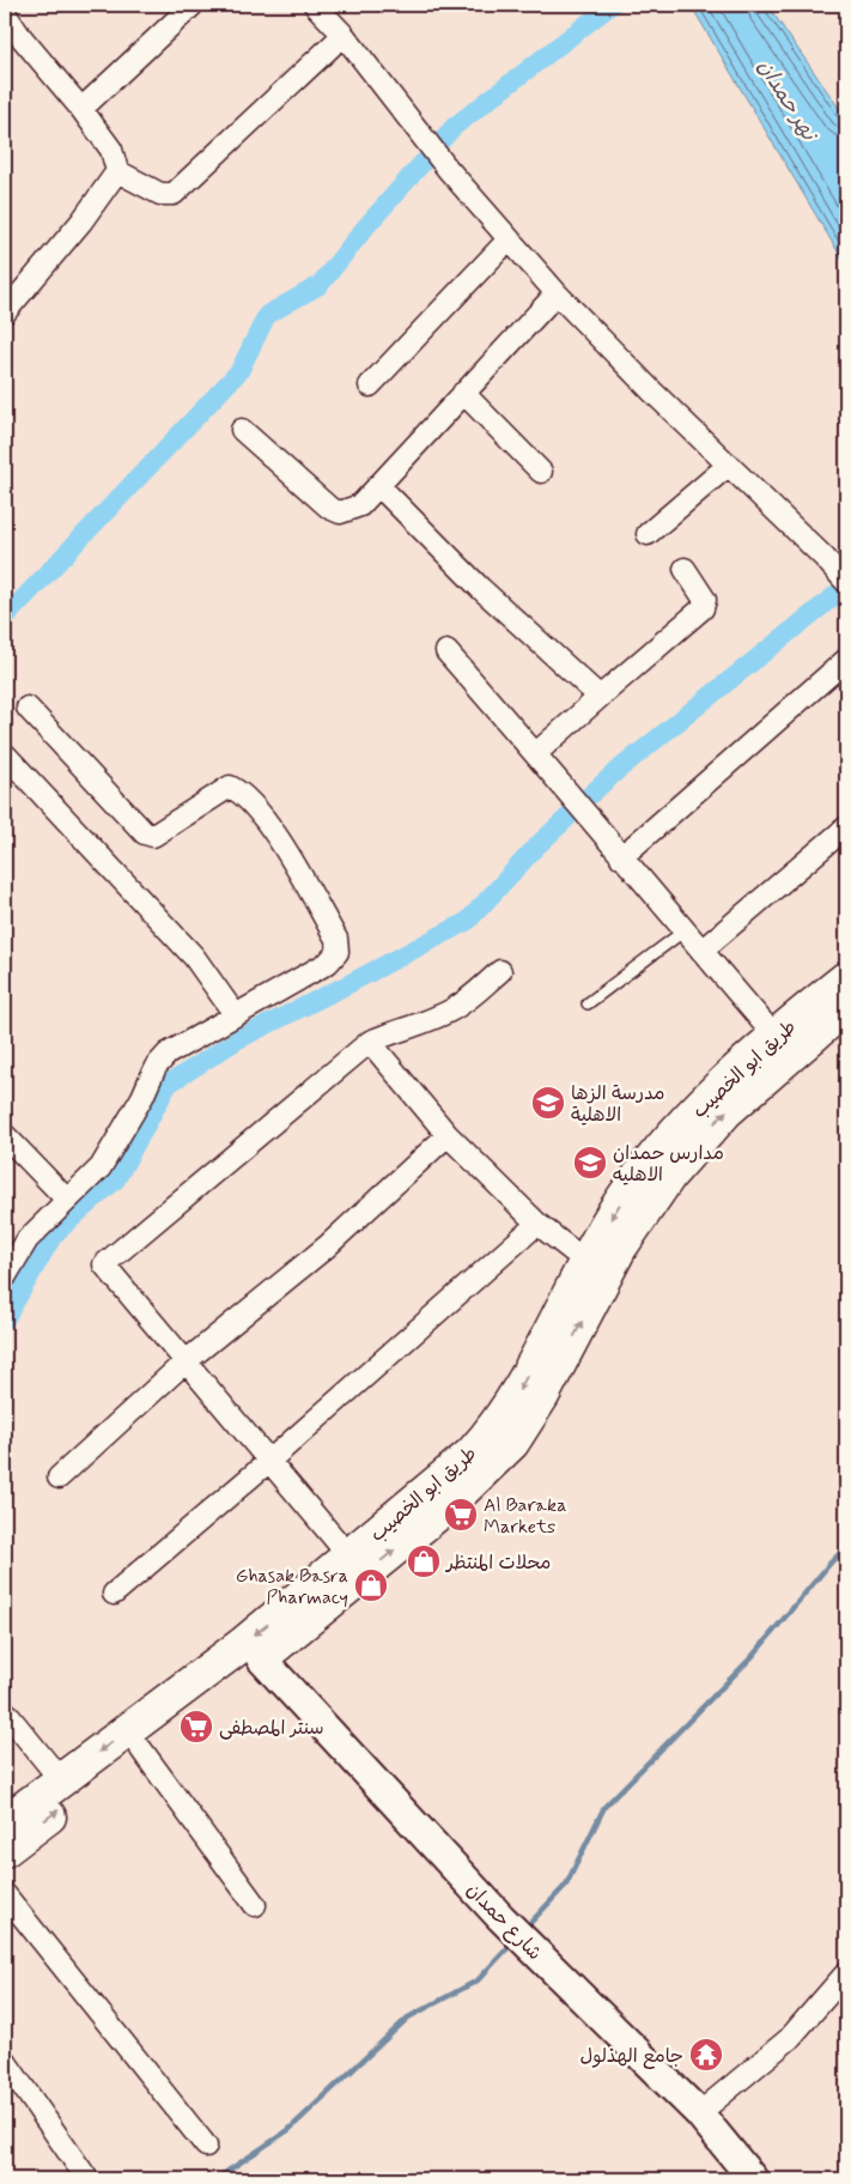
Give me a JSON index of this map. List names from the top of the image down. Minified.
{"streets":{"main road":["طريق ابو الخصيب","شارع حمدان"]},"crossings":[["طريق ابو الخصيب","شارع حمدان"]],"water":["نهر حمدان"],"places":{"school or university":["مدرسة الزها الاهلية","مدارس حمدان الاهليه"],"supermarket":["Al Baraka Markets","سنتر المصطفى"],"shop":["محلات المنتظر","Ghasak Basra Pharmacy"],"temple":["جامع الهذلول"]}}
